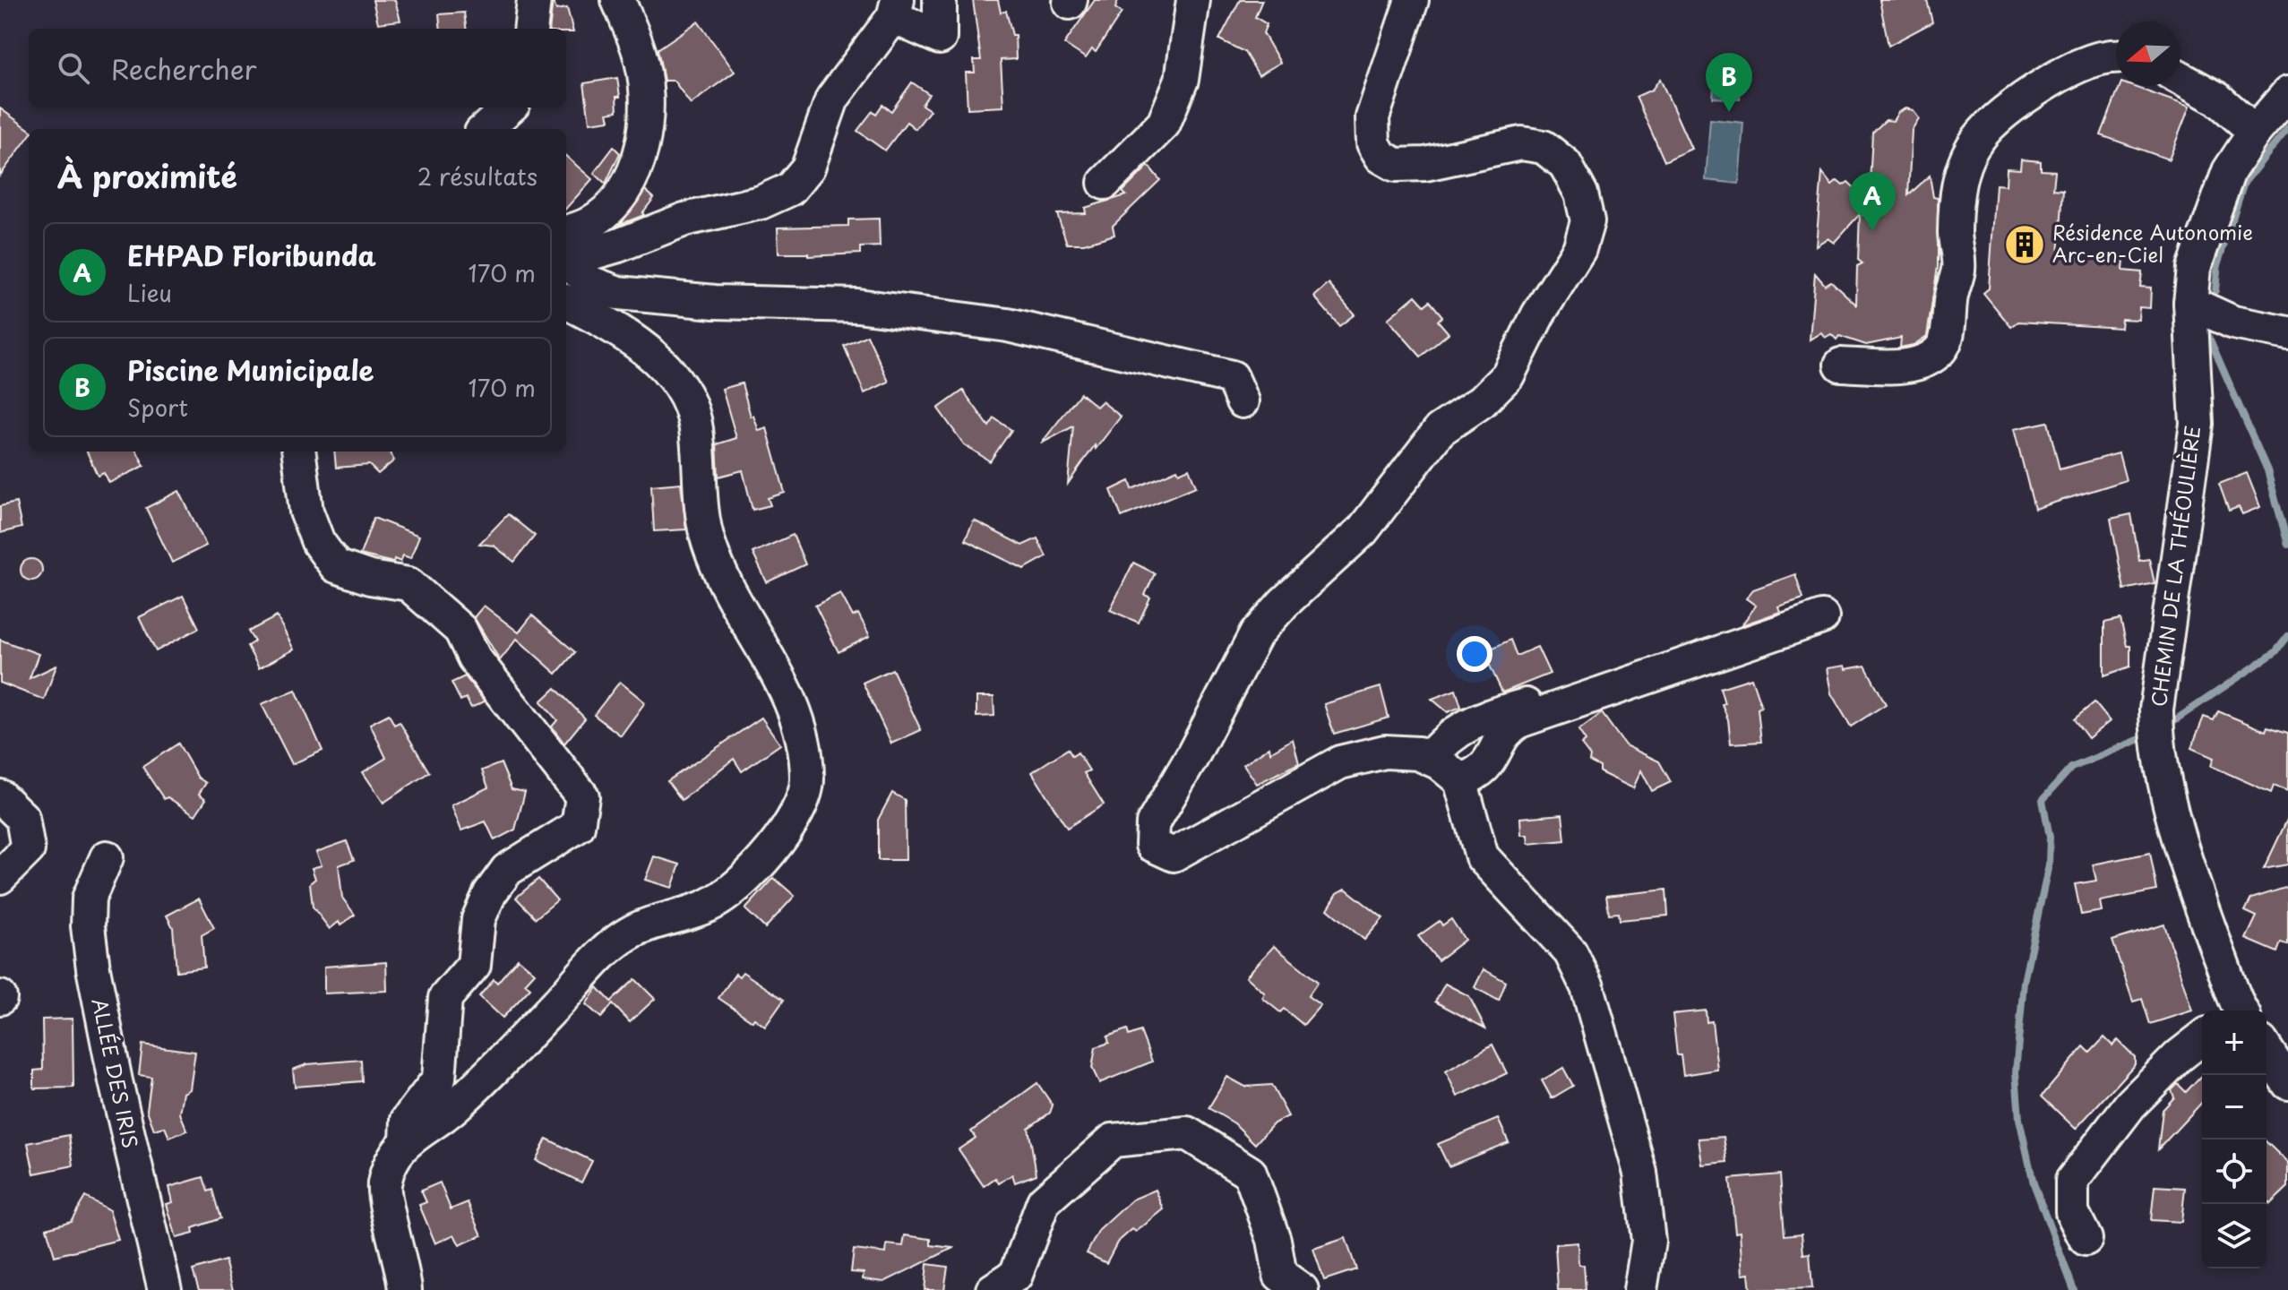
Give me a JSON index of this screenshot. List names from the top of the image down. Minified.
{"streets":{"street":["CHEMIN DE LA THÉOULIÈRE","ALLÉE DES IRIS"]},"places":{"building":["Résidence Autonomie Arc-en-Ciel"]},"north":"left","page":{"search":"Rechercher","pins":["B","A"],"heading":["À proximité","2 résultats"],"list":[{"mark":"A","name":"EHPAD Floribunda","note":"Lieu","value":"170 m"},{"mark":"B","name":"Piscine Municipale","note":"Sport","value":"170 m"}],"map_buttons":["+","−"]}}
